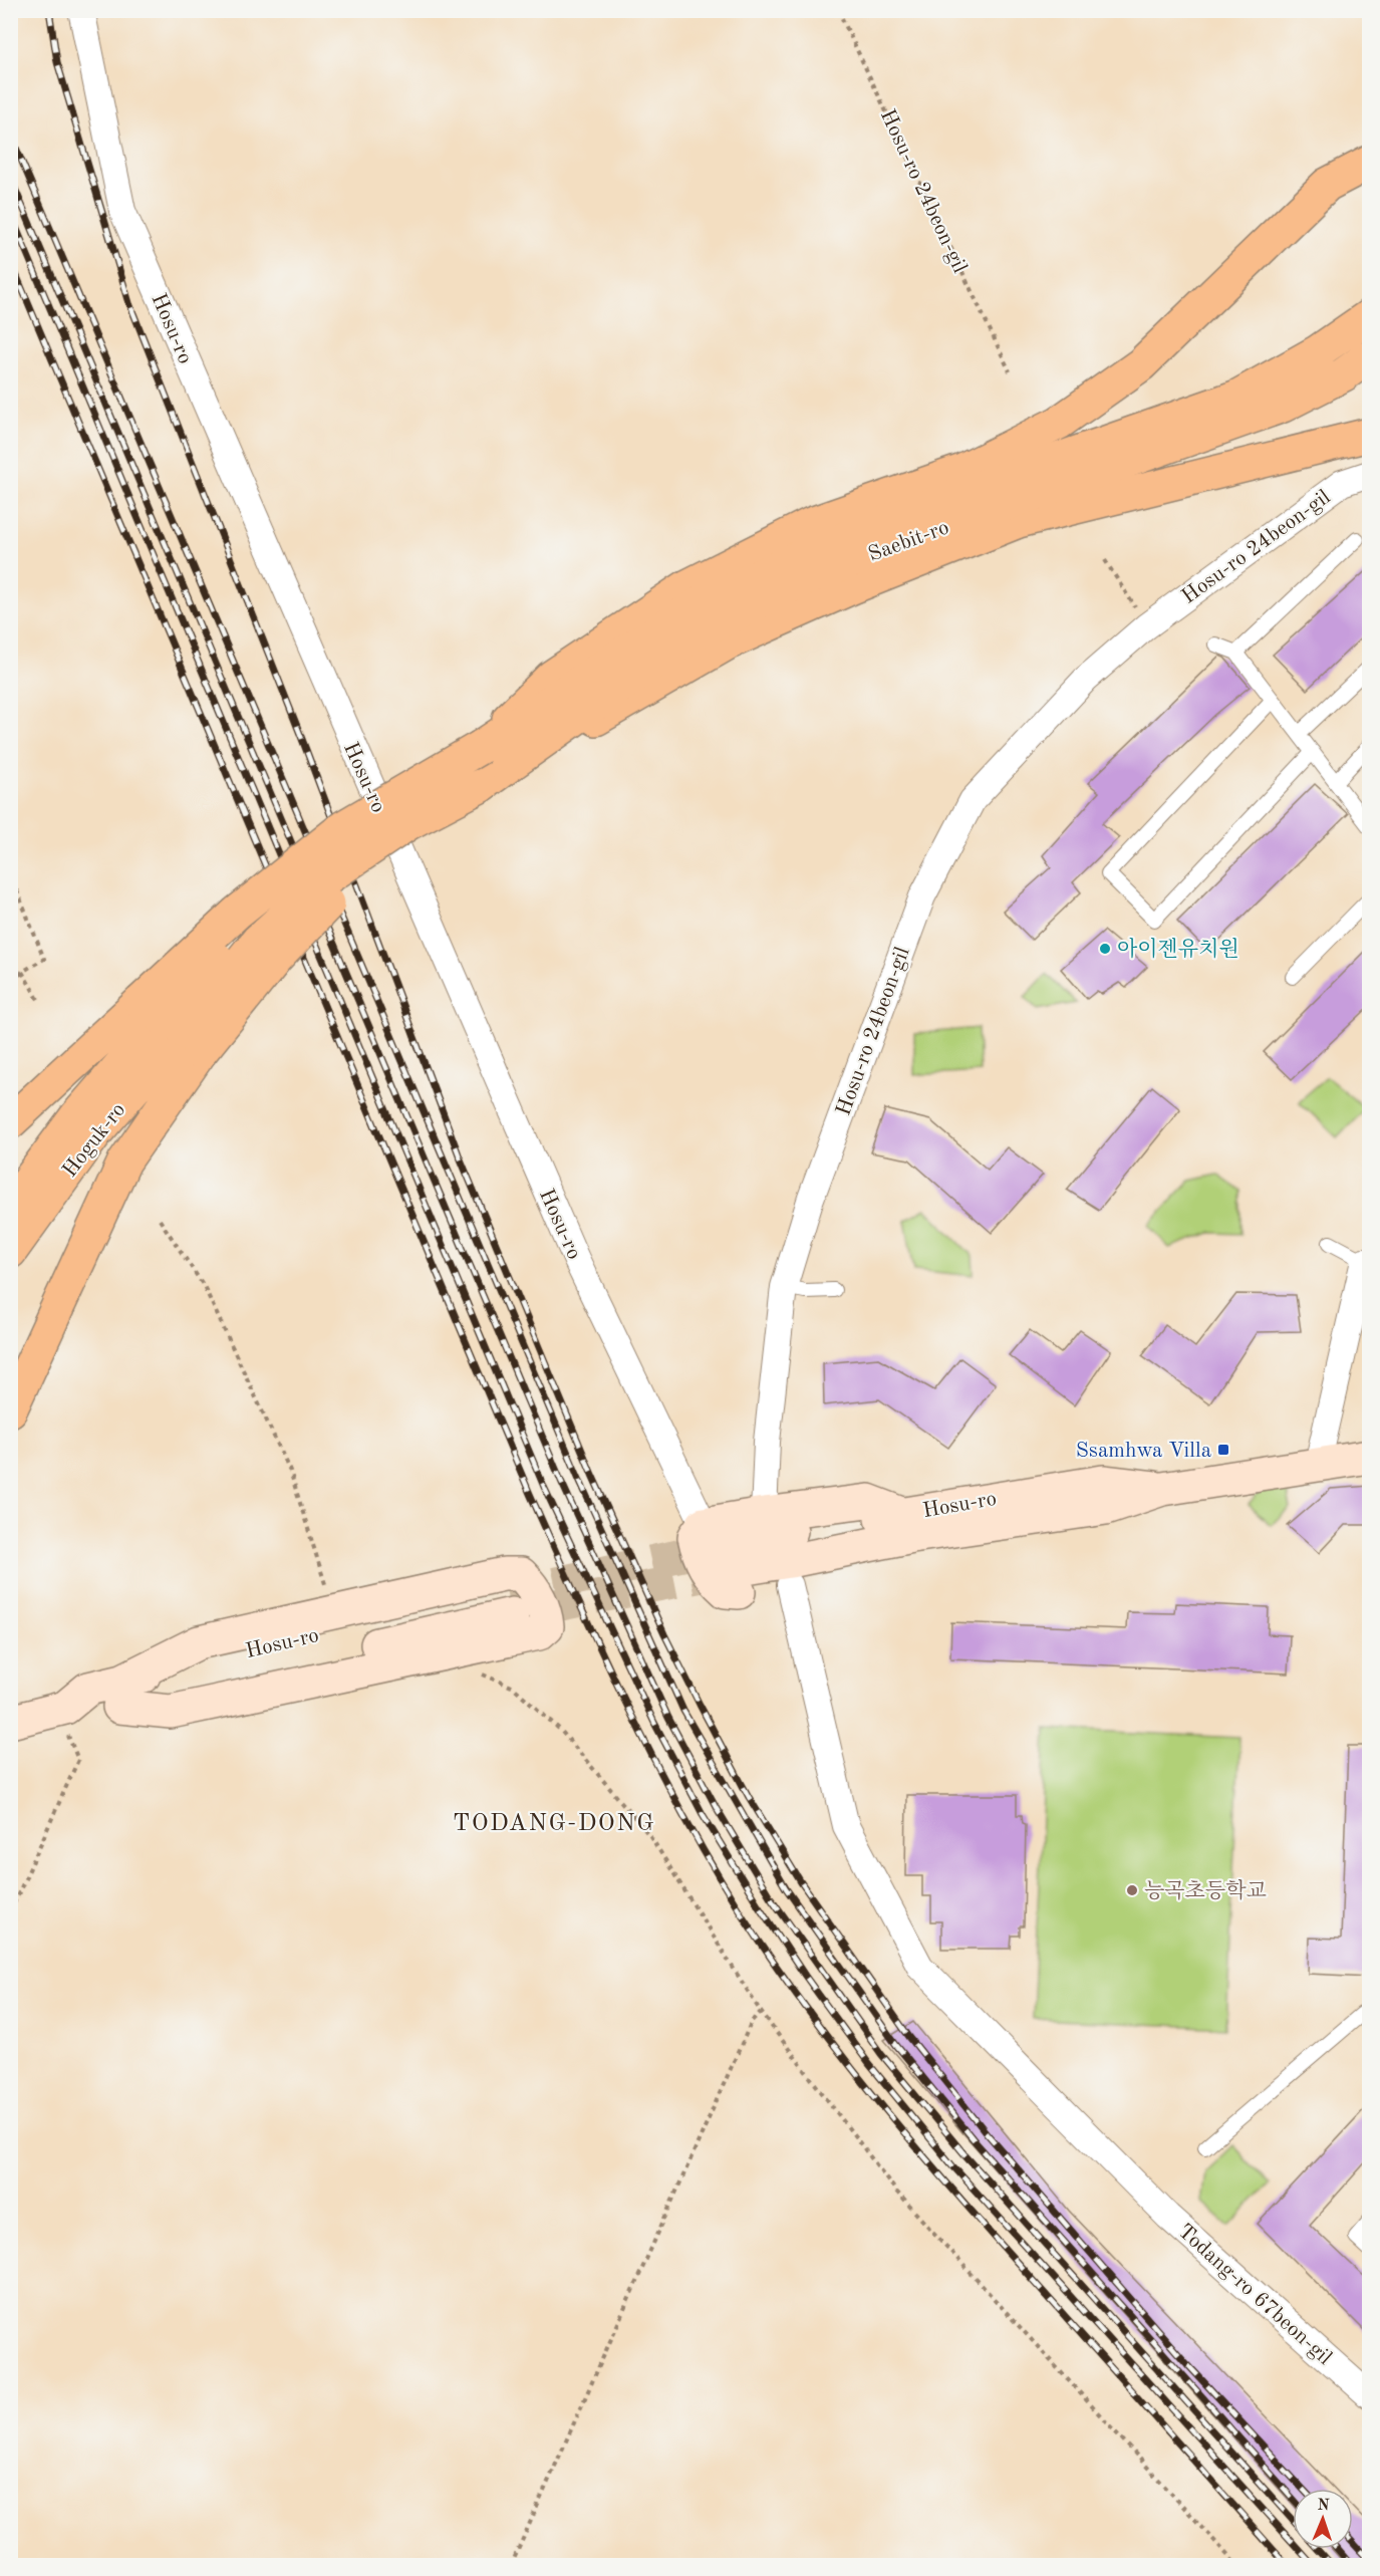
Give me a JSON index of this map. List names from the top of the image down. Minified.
{"streets":{"main road":["Hosu-ro","Saebit-ro","Hoguk-ro"],"street":["Hosu-ro 24beon-gil","Todang-ro 67beon-gil"]},"districts":["TODANG-DONG"],"places":{"other":["아이젠유치원","능곡초등학교"],"transit":["Ssamhwa Villa"]},"north":"top"}
